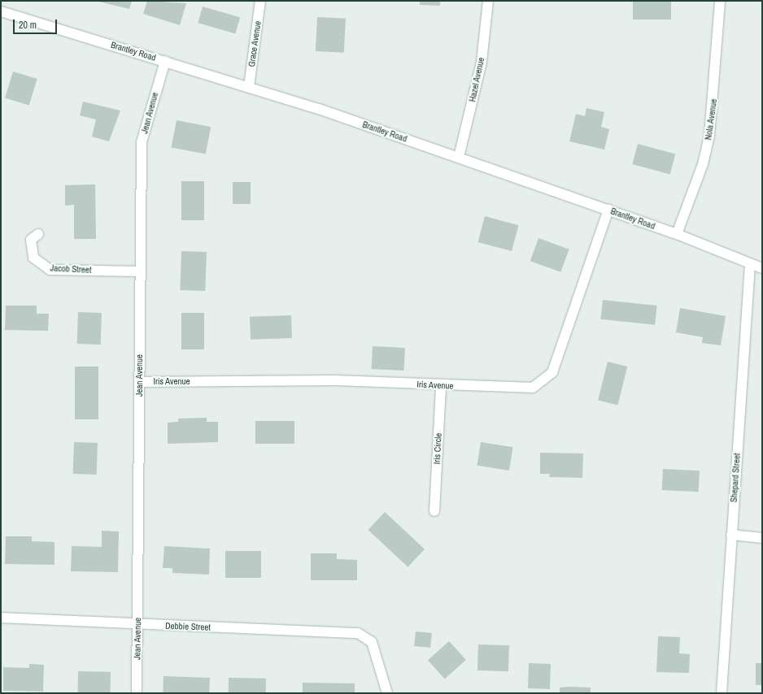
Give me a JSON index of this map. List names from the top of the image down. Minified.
{"streets":{"street":["Grace Avenue","Brantley Road","Hazel Avenue","Jean Avenue","Nola Avenue","Jacob Street","Iris Avenue","Iris Circle","Shepard Street","Debbie Street"]},"crossings":[["Grace Avenue","Brantley Road"],["Brantley Road","Hazel Avenue"],["Brantley Road","Jean Avenue"],["Brantley Road","Nola Avenue"],["Brantley Road","Iris Avenue"],["Brantley Road","Shepard Street"],["Jean Avenue","Jacob Street"],["Jean Avenue","Iris Avenue"],["Jean Avenue","Debbie Street"],["Iris Avenue","Iris Circle"]],"scale_bar":"20 m"}
